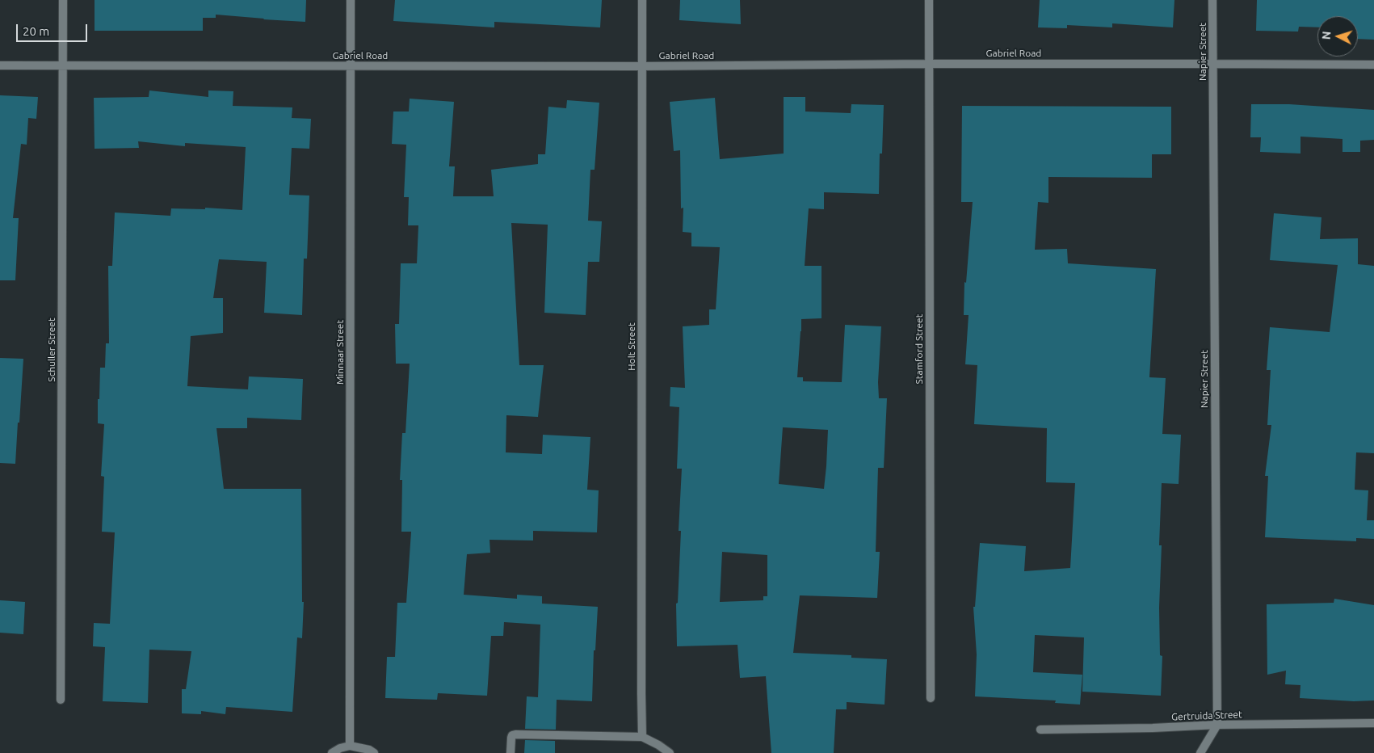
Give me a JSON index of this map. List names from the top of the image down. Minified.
{"streets":{"street":["Napier Street","Gabriel Road","Holt Street","Stamford Street","Schuller Street","Minnaar Street","Gertruida Street"]},"crossings":[["Napier Street","Gabriel Road"],["Napier Street","Gertruida Street"],["Gabriel Road","Holt Street"],["Gabriel Road","Stamford Street"],["Gabriel Road","Schuller Street"],["Gabriel Road","Minnaar Street"]],"scale_bar":"20 m","north":"left"}
